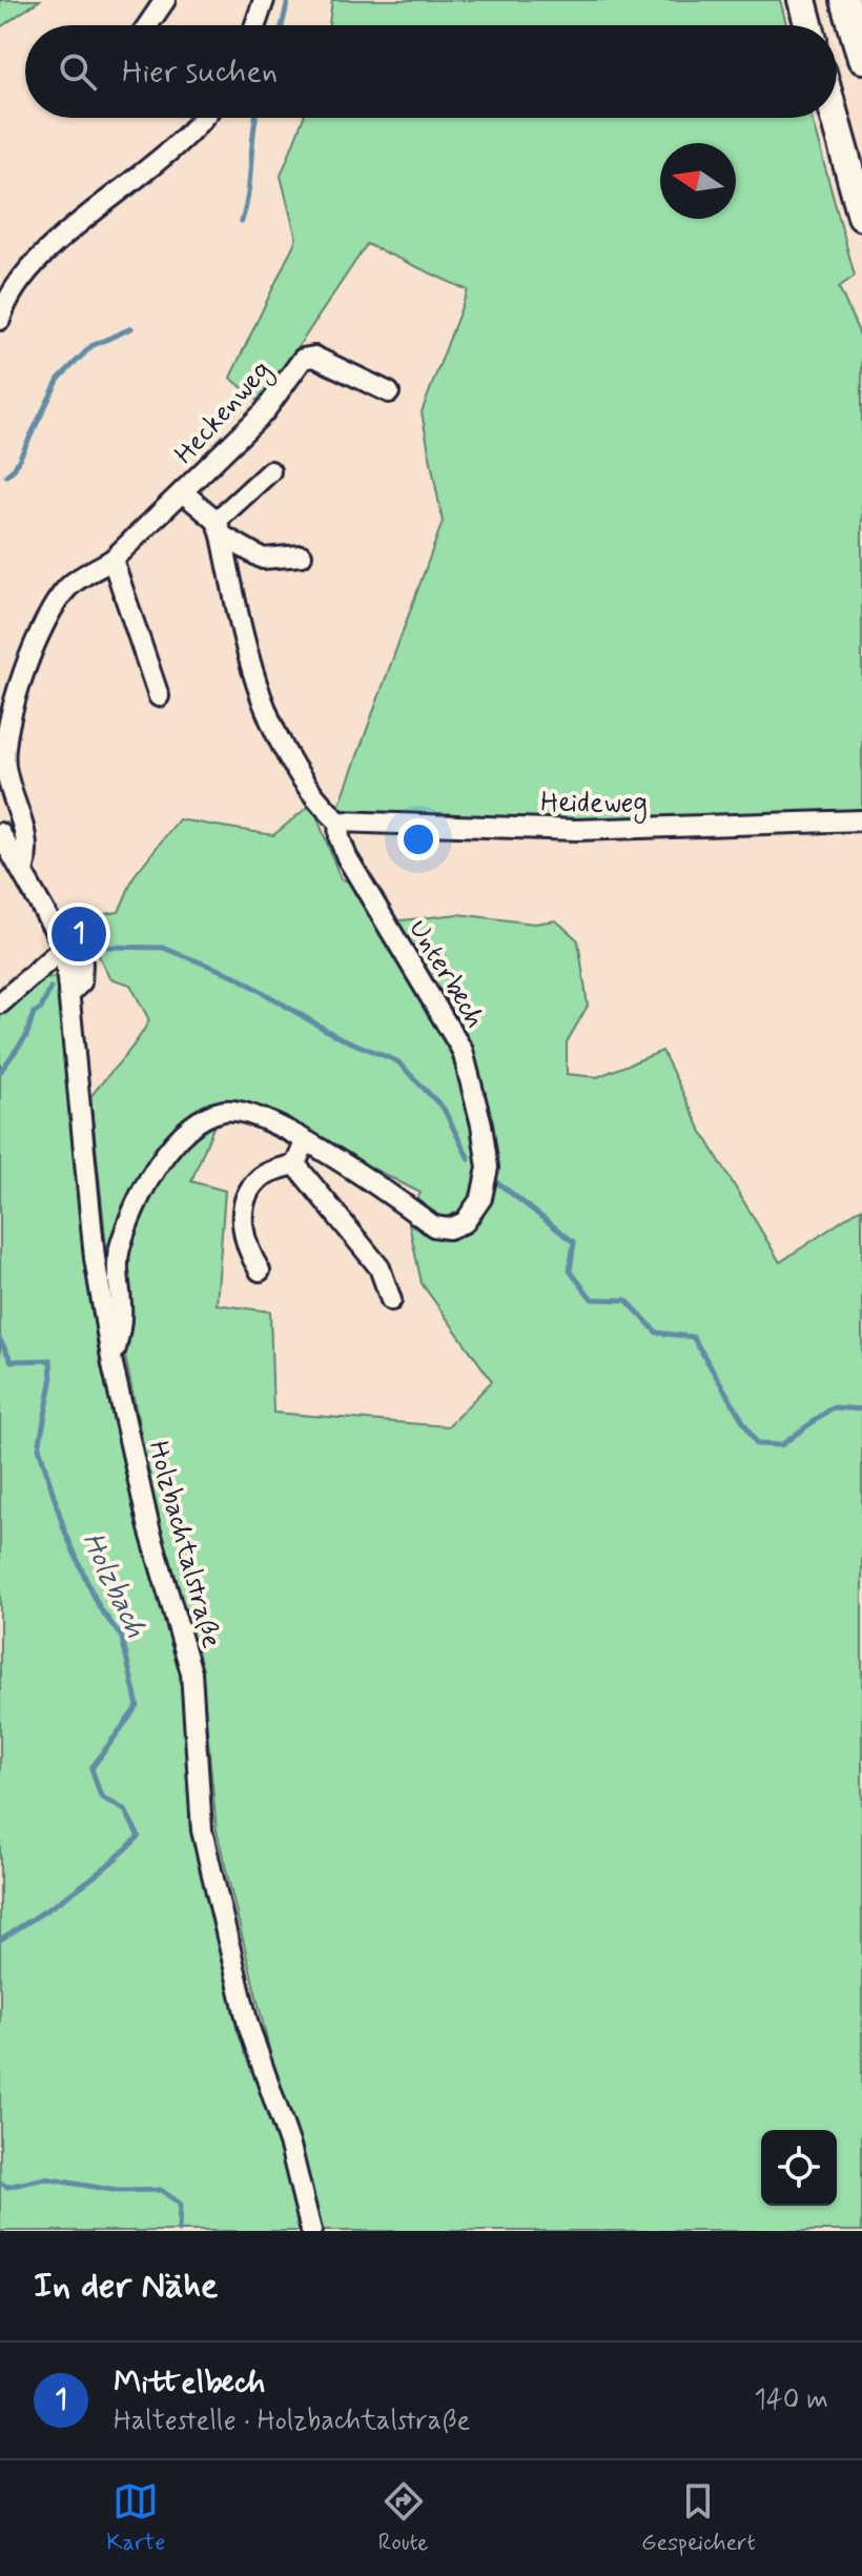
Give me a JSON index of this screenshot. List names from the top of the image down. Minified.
{"streets":{"street":["Heckenweg","Heideweg","Unterbech","Holzbachtalstraße"]},"crossings":[["Heideweg","Unterbech"],["Unterbech","Holzbachtalstraße"]],"water":["Holzbach"],"north":"left","page":{"search":"Hier suchen","pins":"1","heading":"In der Nähe","list":[{"mark":"1","name":"Mittelbech","note":"Haltestelle · Holzbachtalstraße","value":"140 m"}],"nav":["Karte","Route","Gespeichert"]}}
